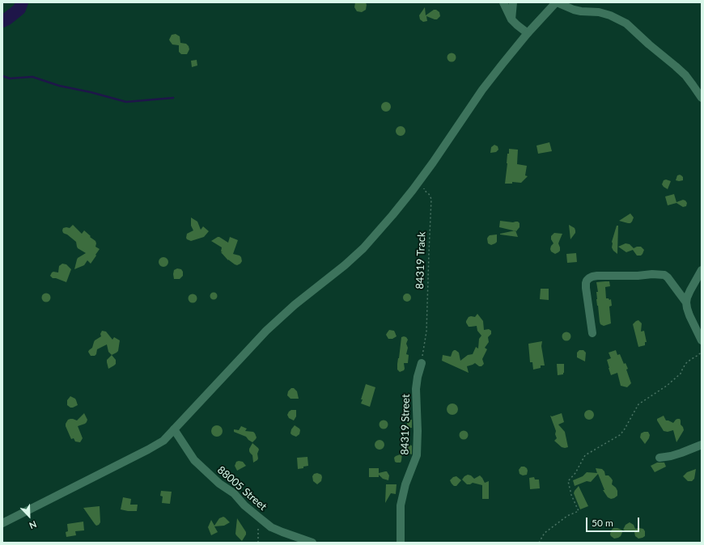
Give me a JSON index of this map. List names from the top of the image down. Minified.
{"streets":{"street":["84319 Street","88005 Street"],"path":["84319 Track"]},"crossings":[["84319 Track","84319 Street"]],"scale_bar":"50 m","north":"bottom right"}
